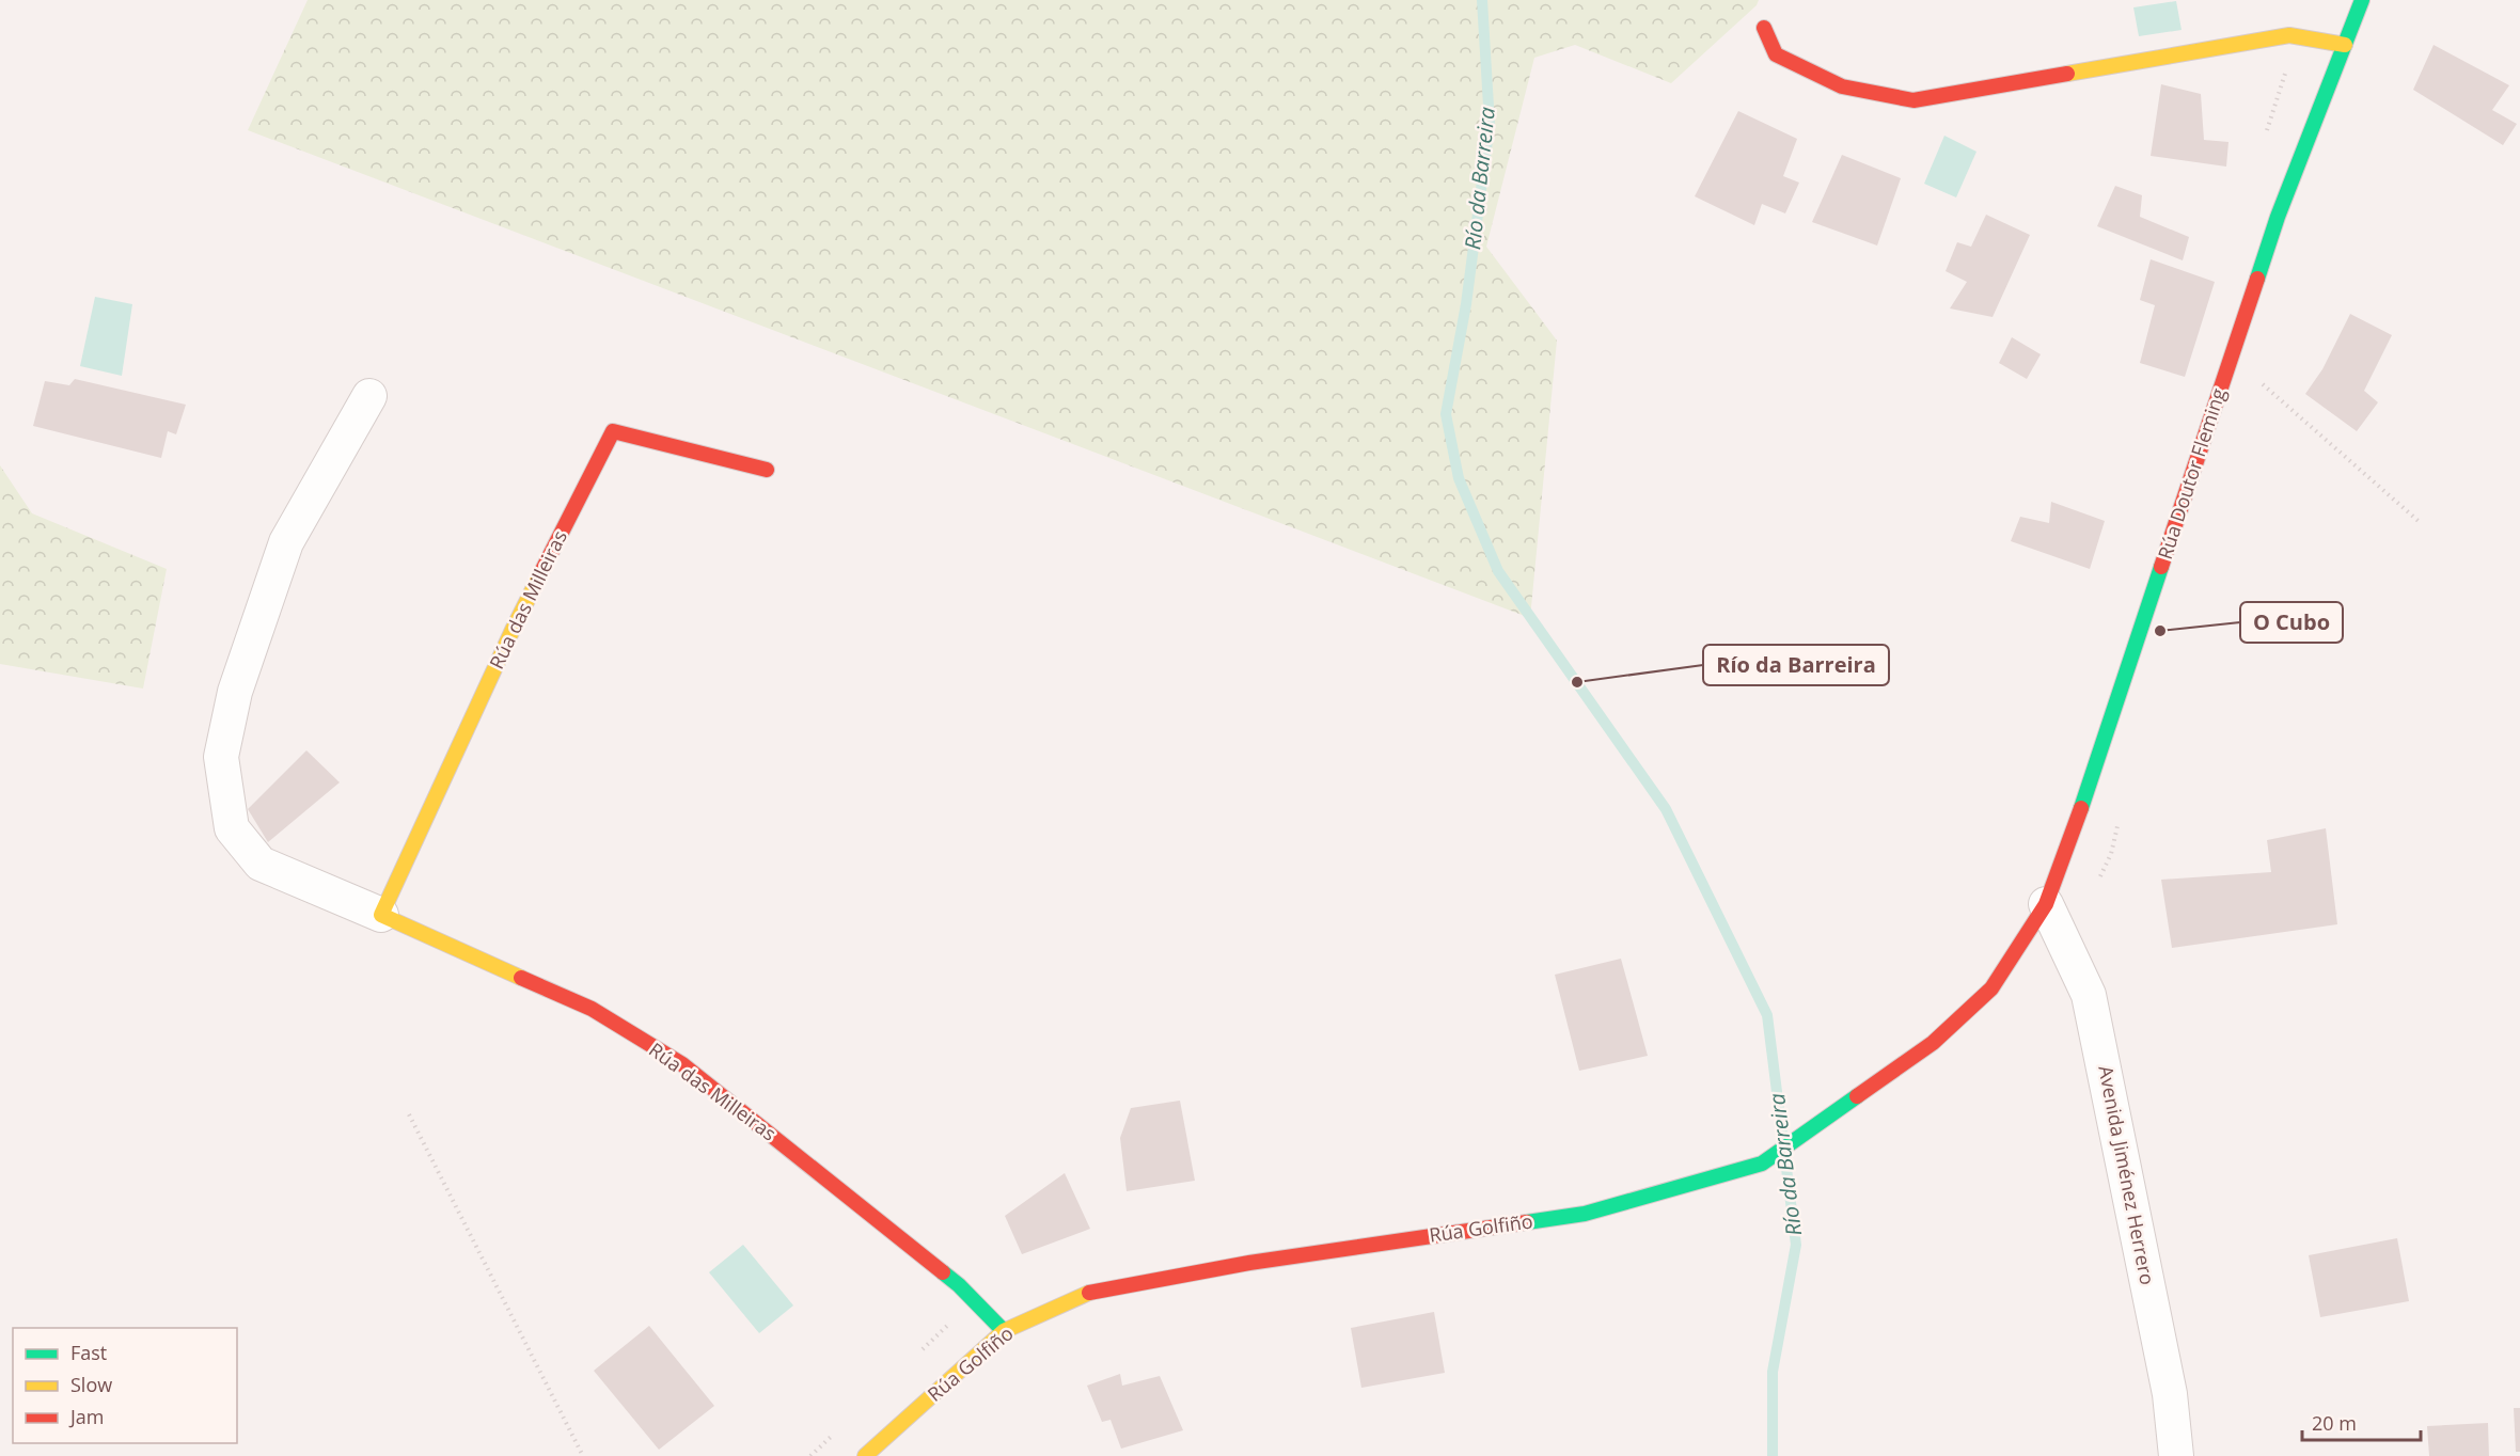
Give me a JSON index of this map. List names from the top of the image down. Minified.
{"streets":{"main road":["Rúa Doutor Fleming","Rúa das Milleiras","Rúa Golfiño"],"street":["Avenida Jiménez Herrero"]},"crossings":[["Rúa Doutor Fleming","Avenida Jiménez Herrero"],["Rúa Doutor Fleming","Rúa Golfiño"],["Rúa das Milleiras","Rúa Golfiño"],["Avenida Jiménez Herrero","Rúa Golfiño"]],"water":["Río da Barreira"],"places":["O Cubo","Río da Barreira"],"legend":["Fast","Slow","Jam"],"scale_bar":"20 m"}
